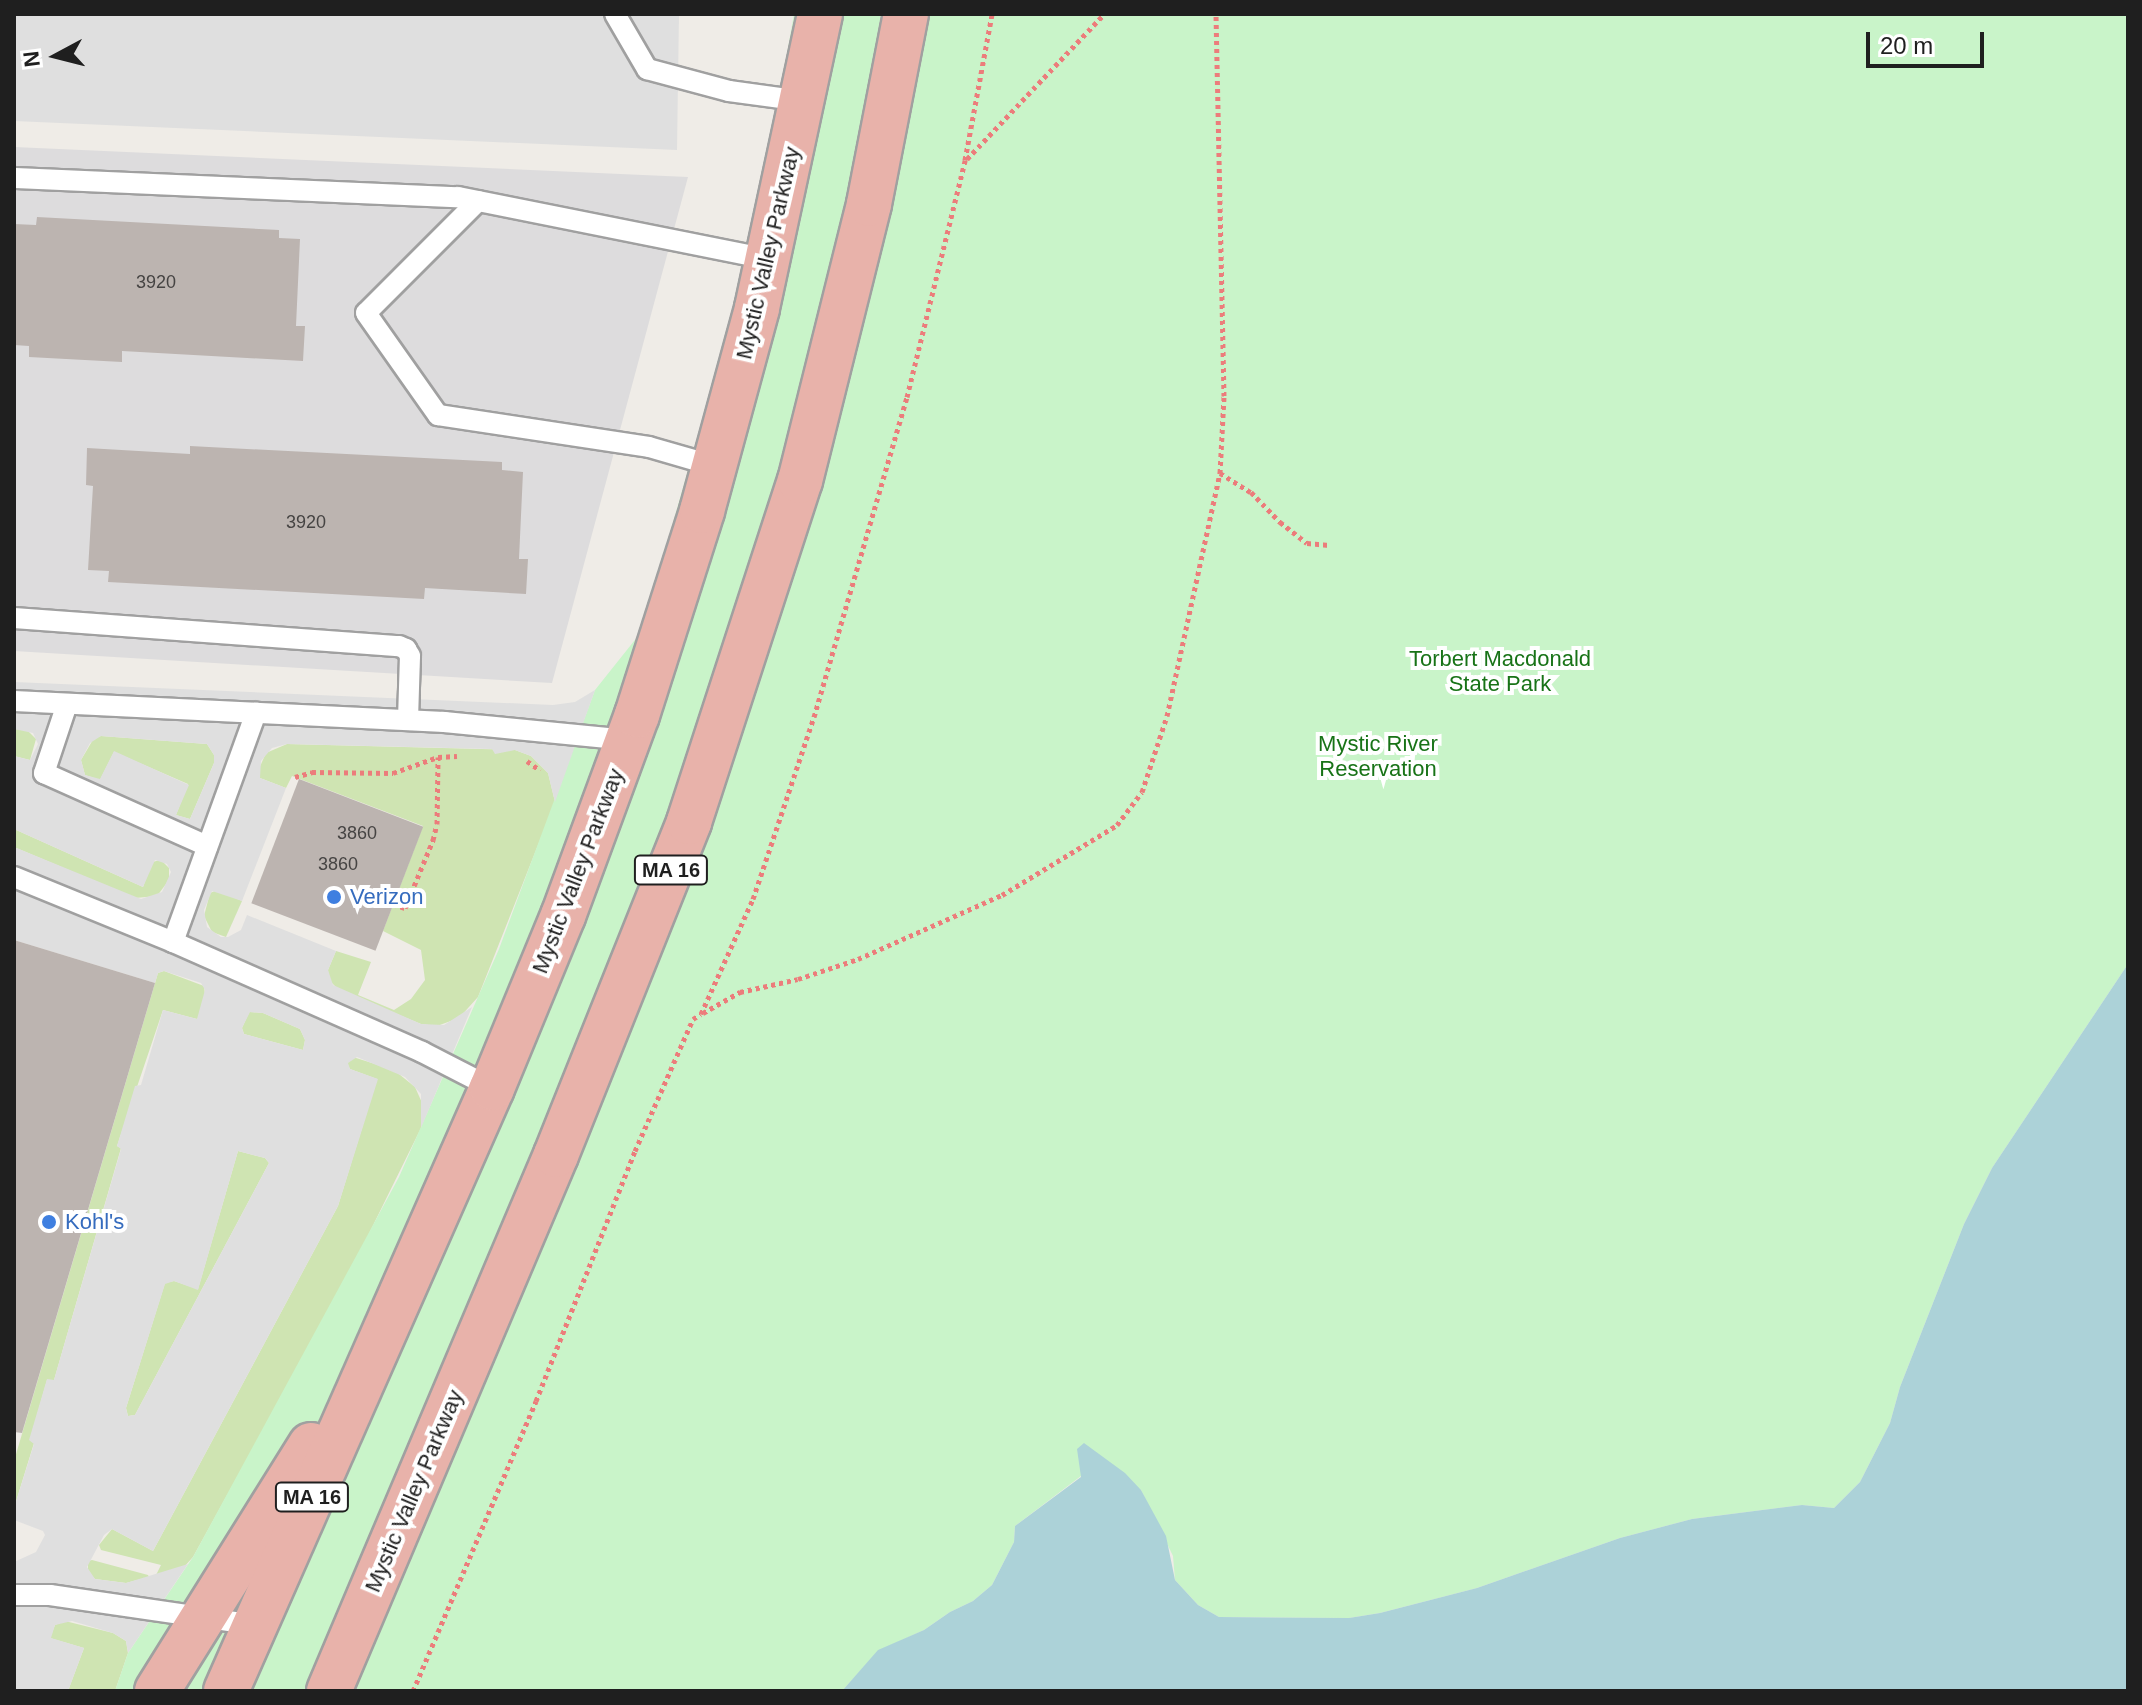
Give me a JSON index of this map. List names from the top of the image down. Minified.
{"streets":{"highway":["Mystic Valley Parkway","MA 16"]},"parks":["Torbert Macdonald State Park","Mystic River Reservation"],"places":["Verizon","Kohl's"],"house_numbers":["3920","3920","3860","3860"],"scale_bar":"20 m","north":"left"}
